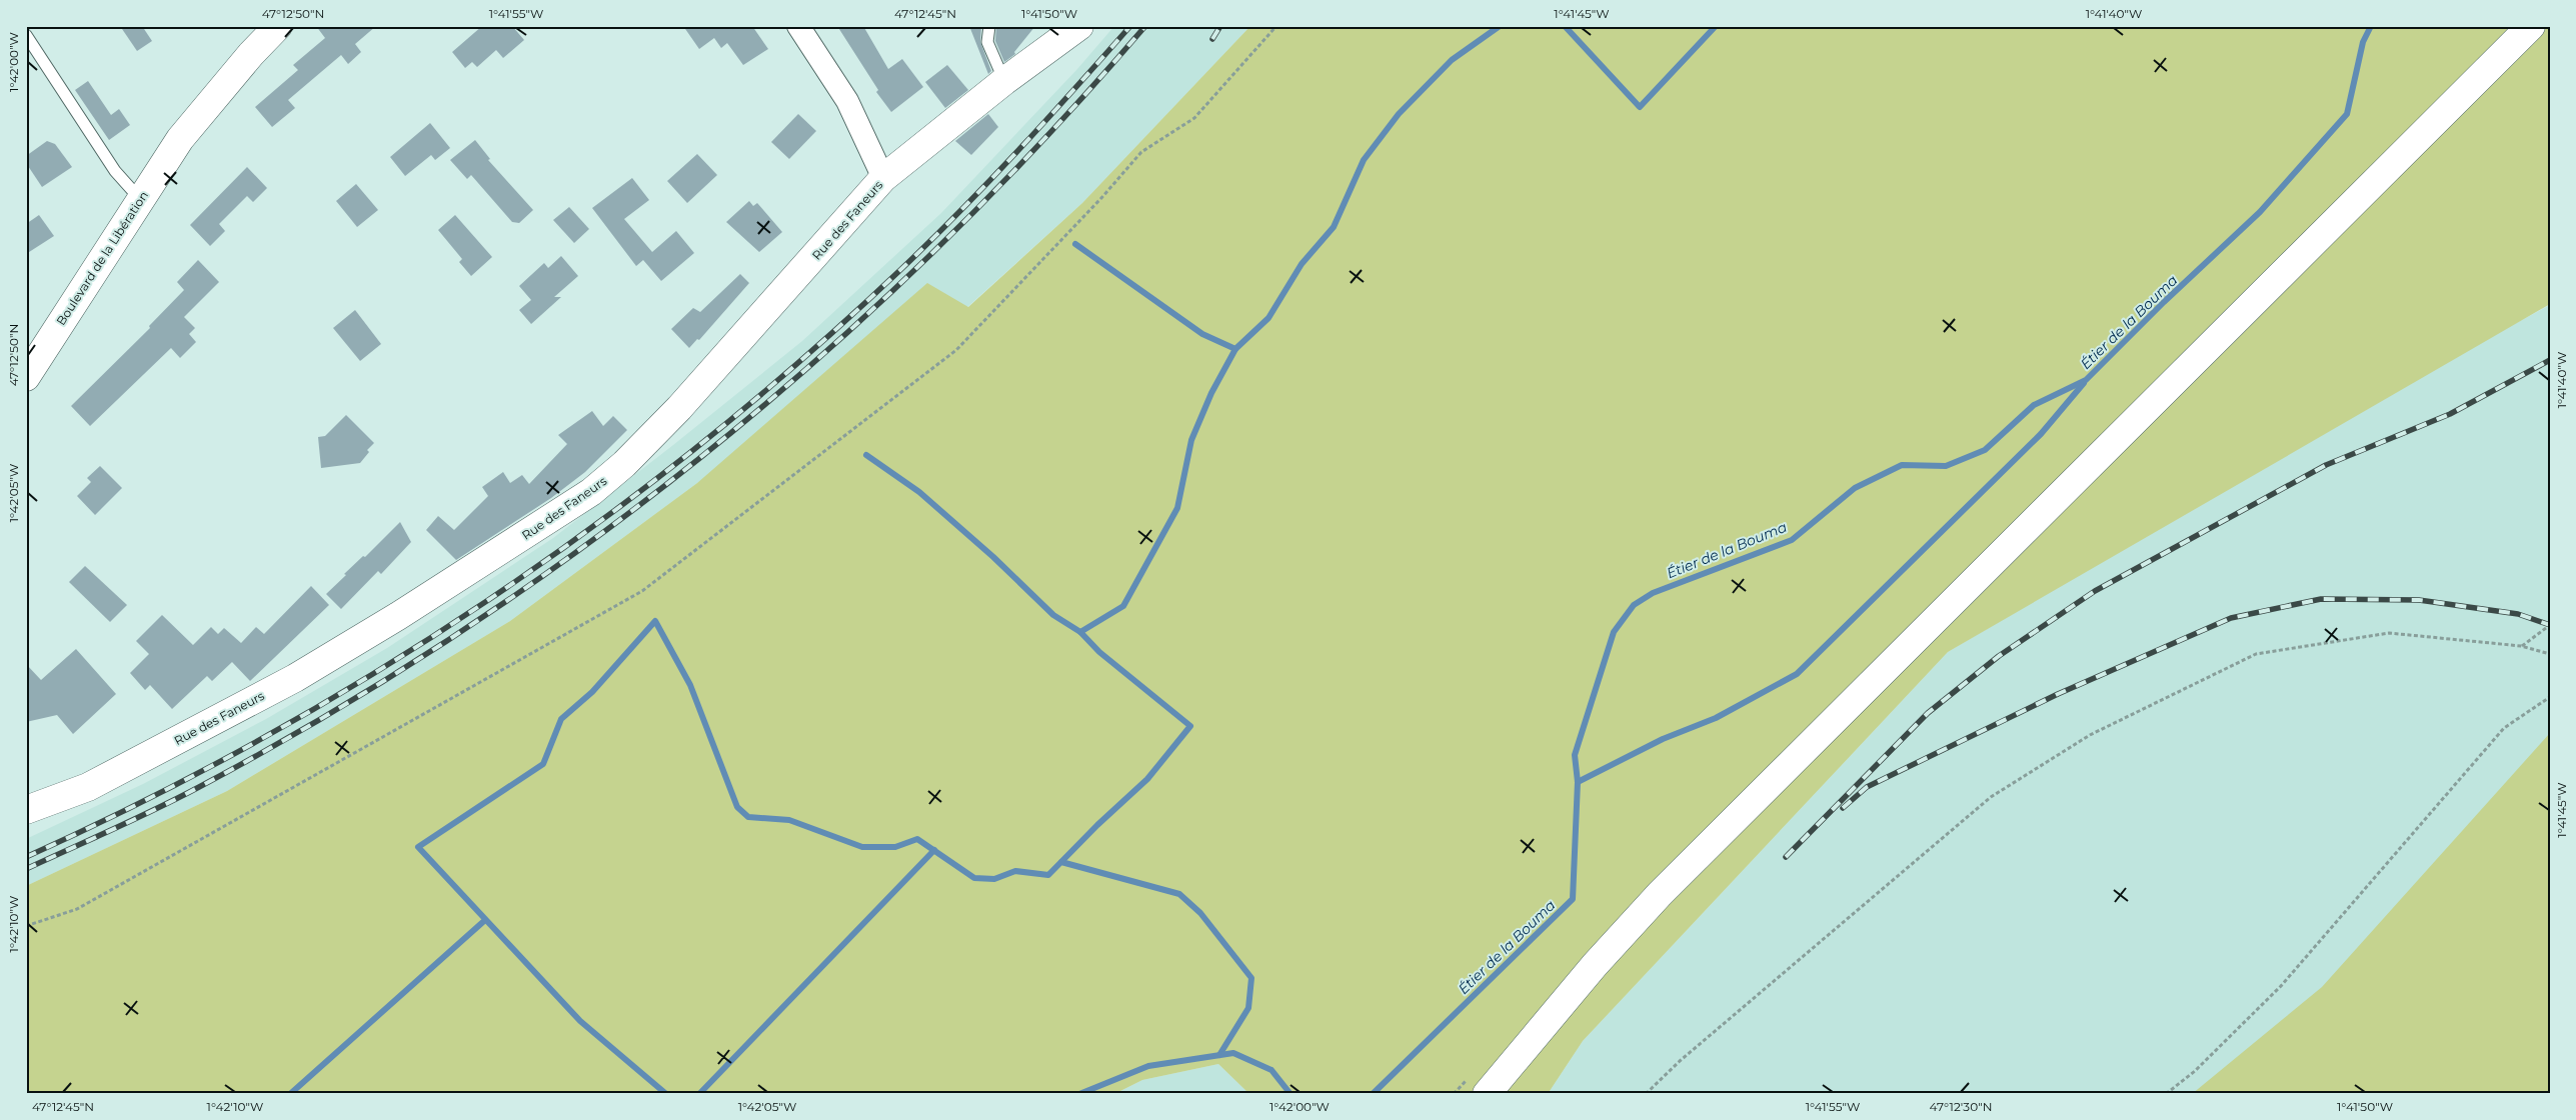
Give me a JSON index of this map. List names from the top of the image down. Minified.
{"streets":{"street":["Rue des Faneurs","Boulevard de la Libération"]},"water":["Étier de la Bouma"],"coordinates":["47°12'50\"N","1°41'55\"W","47°12'45\"N","1°41'50\"W","1°41'45\"W","1°41'40\"W","1°42'00\"W","1°42'05\"W","1°42'10\"W","47°12'30\"N"]}
